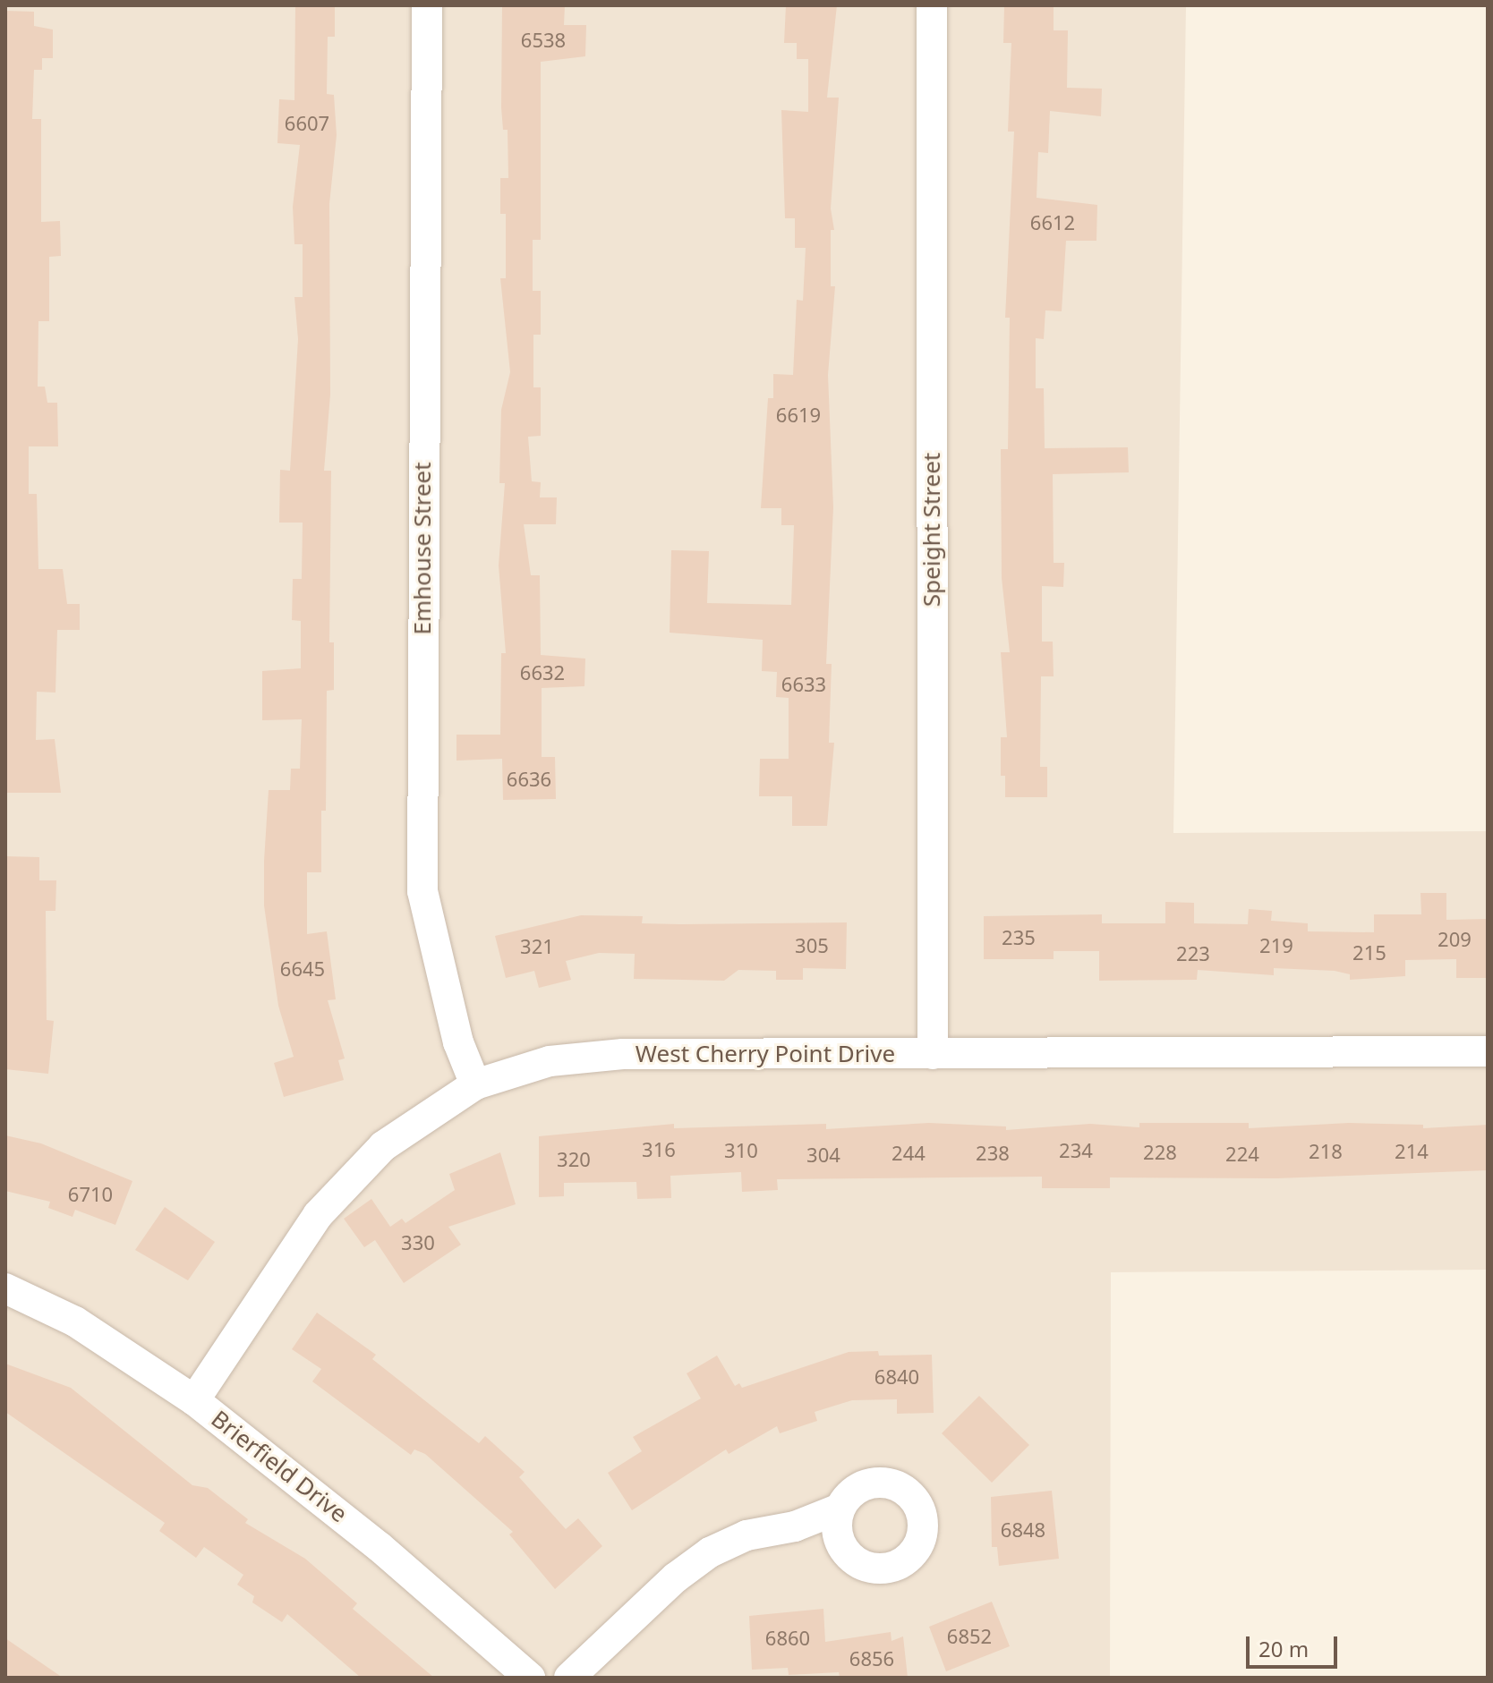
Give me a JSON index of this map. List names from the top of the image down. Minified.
{"streets":{"street":["Speight Street","Emhouse Street","West Cherry Point Drive","Brierfield Drive"]},"crossings":[["Speight Street","West Cherry Point Drive"],["Emhouse Street","West Cherry Point Drive"],["West Cherry Point Drive","Brierfield Drive"]],"house_numbers":["6538","6607","6612","6619","6632","6633","6636","235","209","305","219","321","215","223","6645","316","310","234","218","214","228","244","238","224","304","320","6710","330","6840","6848","6852","6860","6856"],"scale_bar":"20 m"}
